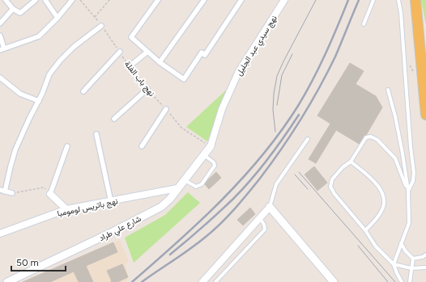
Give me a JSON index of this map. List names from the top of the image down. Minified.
{"streets":{"street":["نهج سيدي عبد الجليل","نهج باتريس لومومبا","شارع علي طراد"],"path":["نهج باب الفلة"]},"crossings":[["نهج سيدي عبد الجليل","نهج باب الفلة"],["نهج سيدي عبد الجليل","شارع علي طراد"],["نهج باب الفلة","شارع علي طراد"],["نهج باتريس لومومبا","شارع علي طراد"]],"scale_bar":"50 m"}
